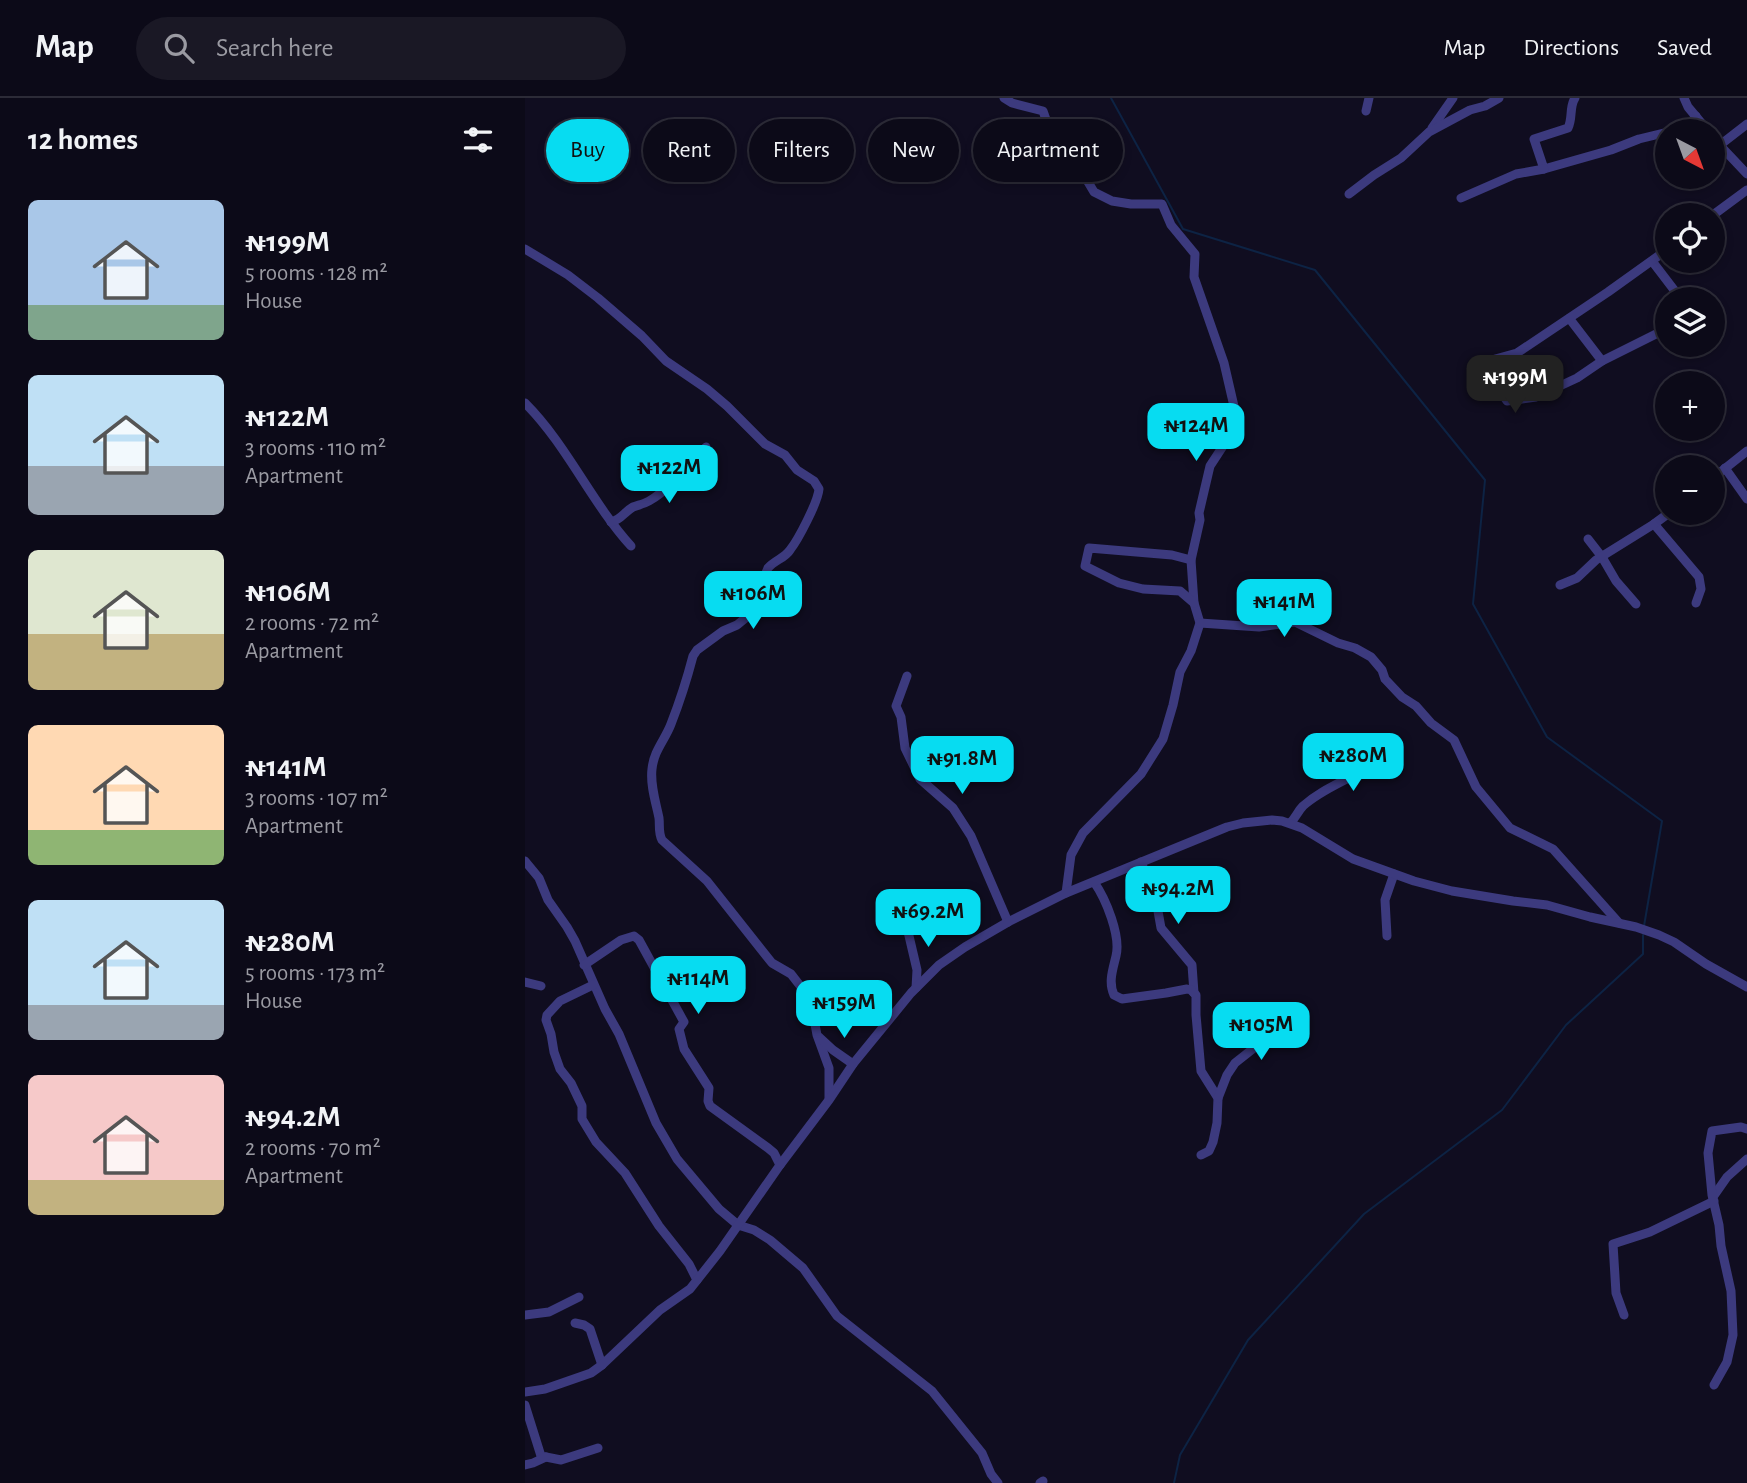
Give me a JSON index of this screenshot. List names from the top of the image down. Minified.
{"north":"bottom right","page":{"header":"Map","search":"Search here","nav":["Map","Directions","Saved"],"heading":"12 homes","map_buttons":["+","−"],"chip":["Buy","Rent","Filters","New","Apartment"],"list":[{"name":"₦199M","note":"5 rooms · 128 m² · House"},{"name":"₦122M","note":"3 rooms · 110 m² · Apartment"},{"name":"₦106M","note":"2 rooms · 72 m² · Apartment"},{"name":"₦141M","note":"3 rooms · 107 m² · Apartment"},{"name":"₦280M","note":"5 rooms · 173 m² · House"},{"name":"₦94.2M","note":"2 rooms · 70 m² · Apartment"}],"price":["₦199M","₦124M","₦122M","₦106M","₦141M","₦280M","₦91.8M","₦94.2M","₦69.2M","₦114M","₦159M","₦105M"]}}
